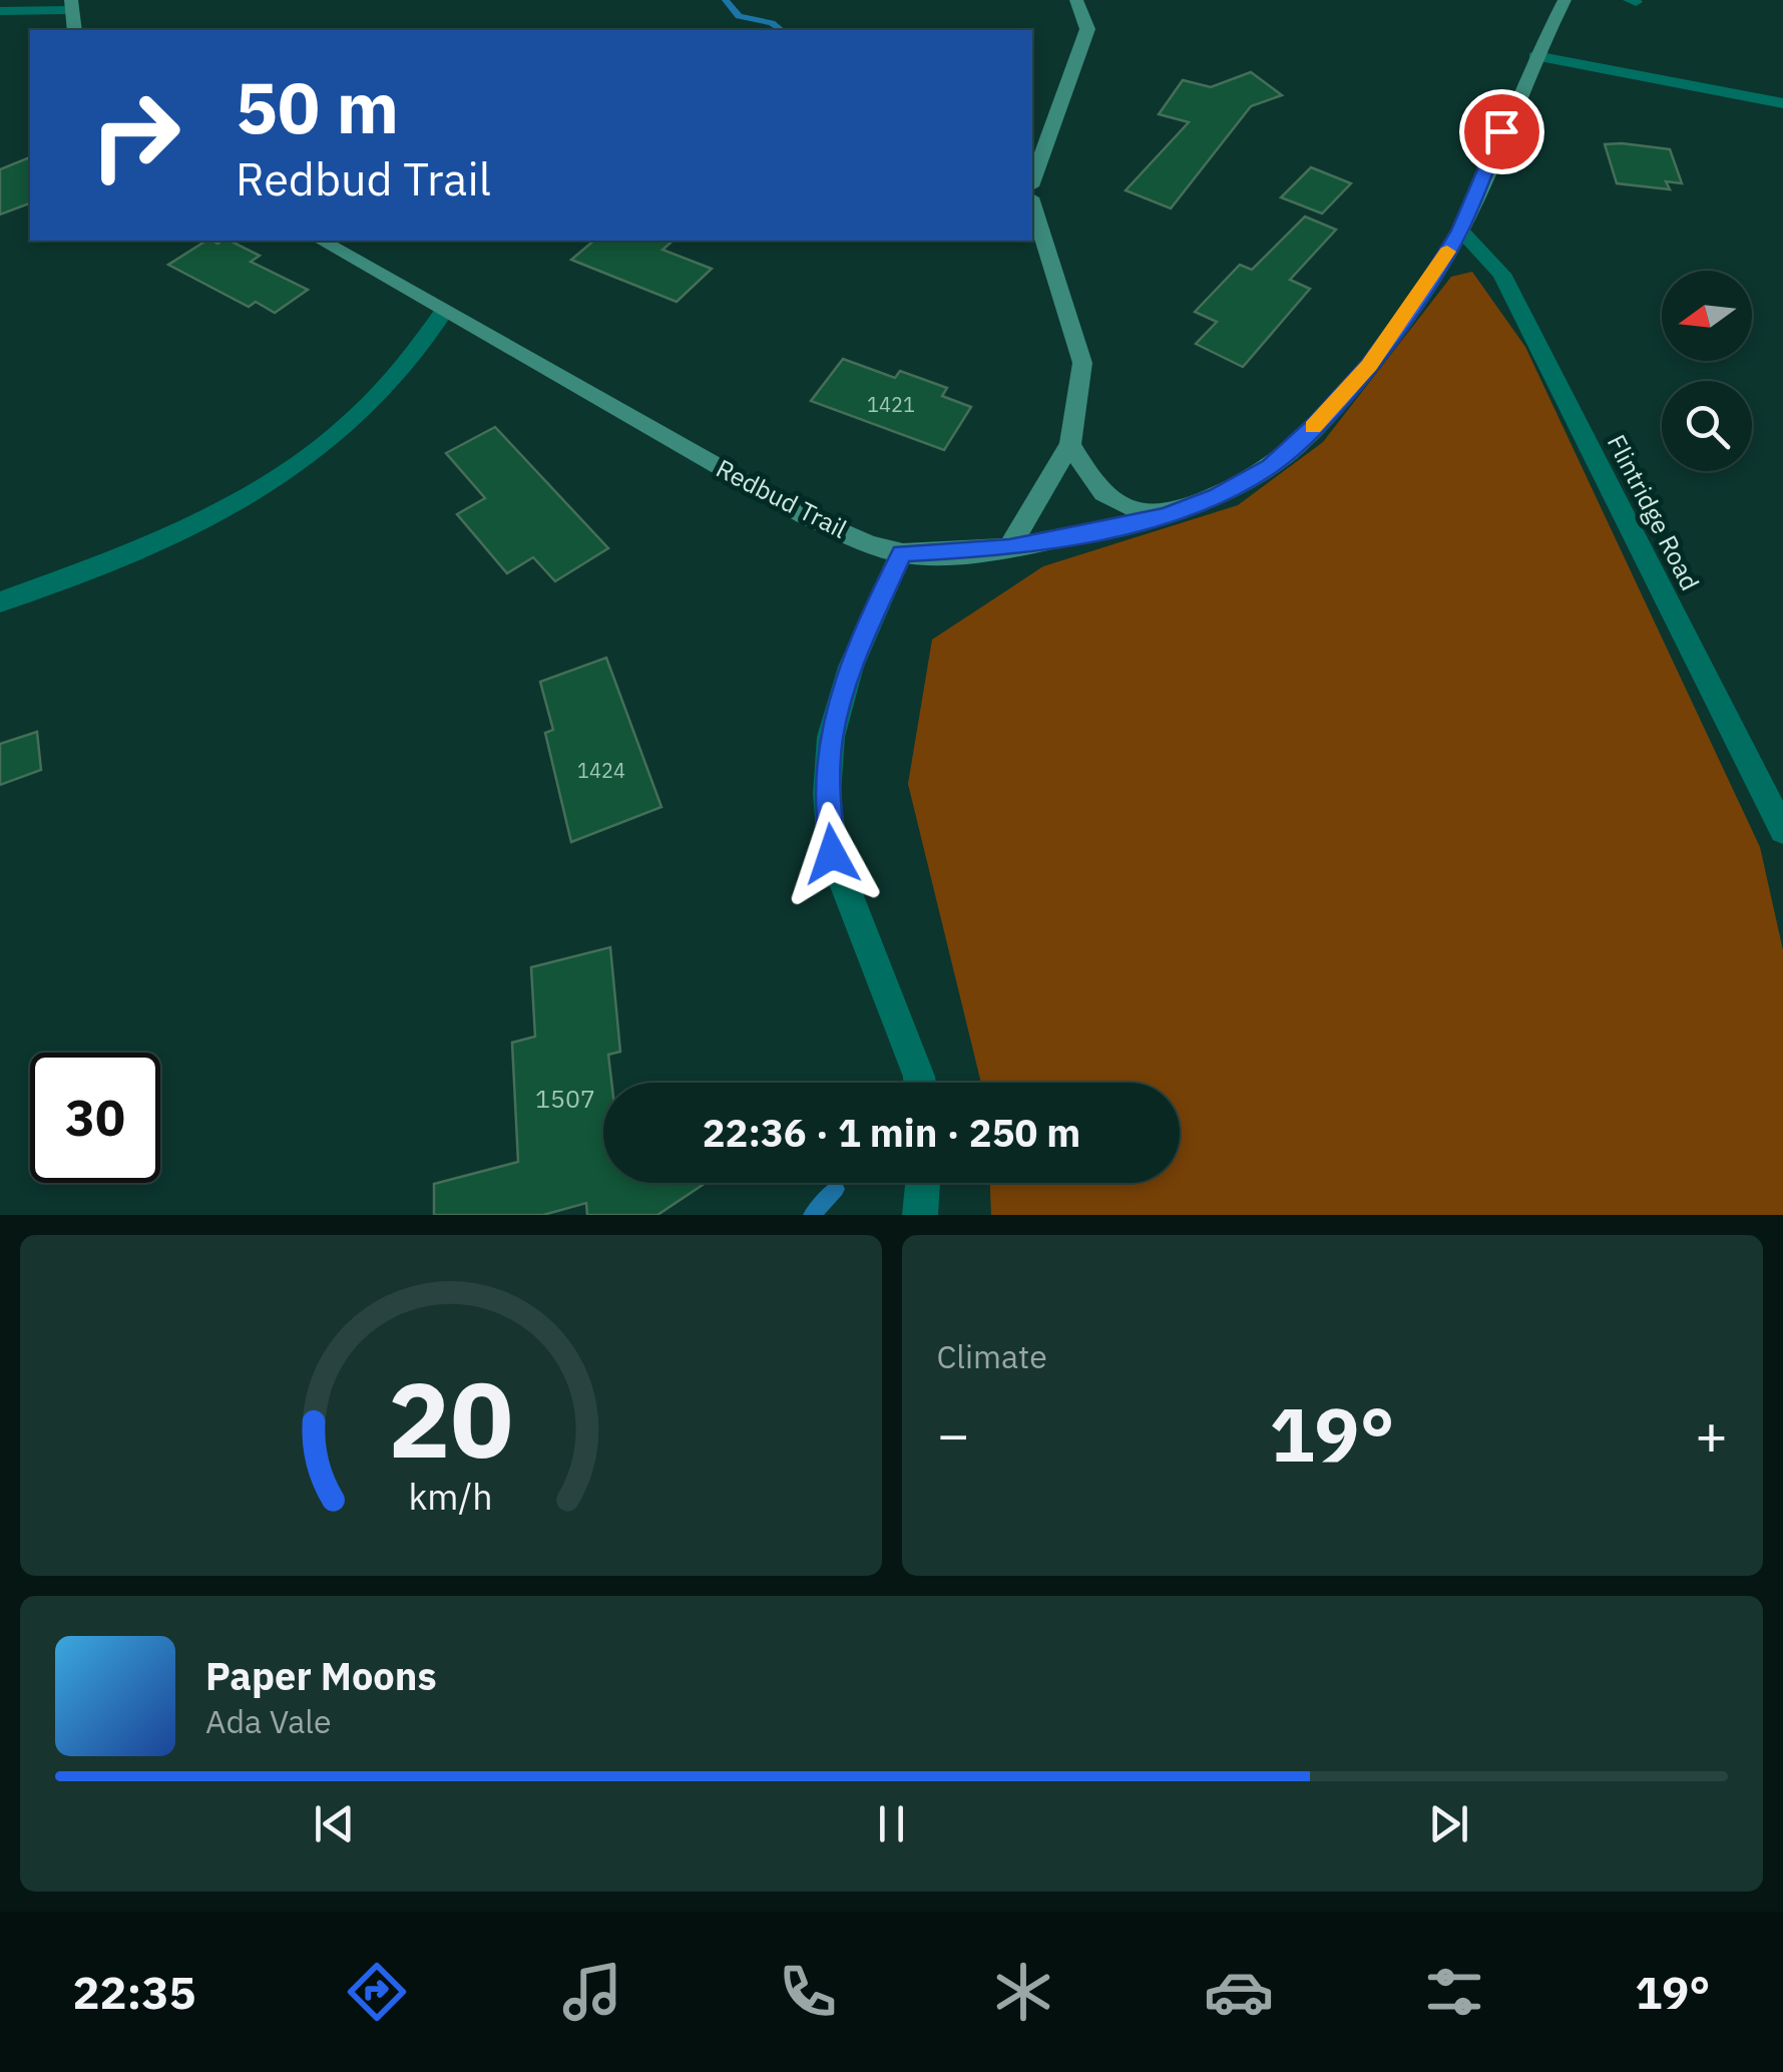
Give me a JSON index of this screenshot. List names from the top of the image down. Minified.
{"streets":{"street":["Redbud Trail","Flintridge Road"]},"crossings":[["Redbud Trail","Flintridge Road"]],"house_numbers":["1421","1424","1507"],"north":"left","page":{"turn":["50 m","Redbud Trail"],"limit":"30","trip":"22:36 · 1 min · 250 m","tile":"Climate","heat":["−","19°","+"],"song":["Paper Moons","Ada Vale"],"tabs":["22:35","19°"],"gauge":["20","km/h"]}}
